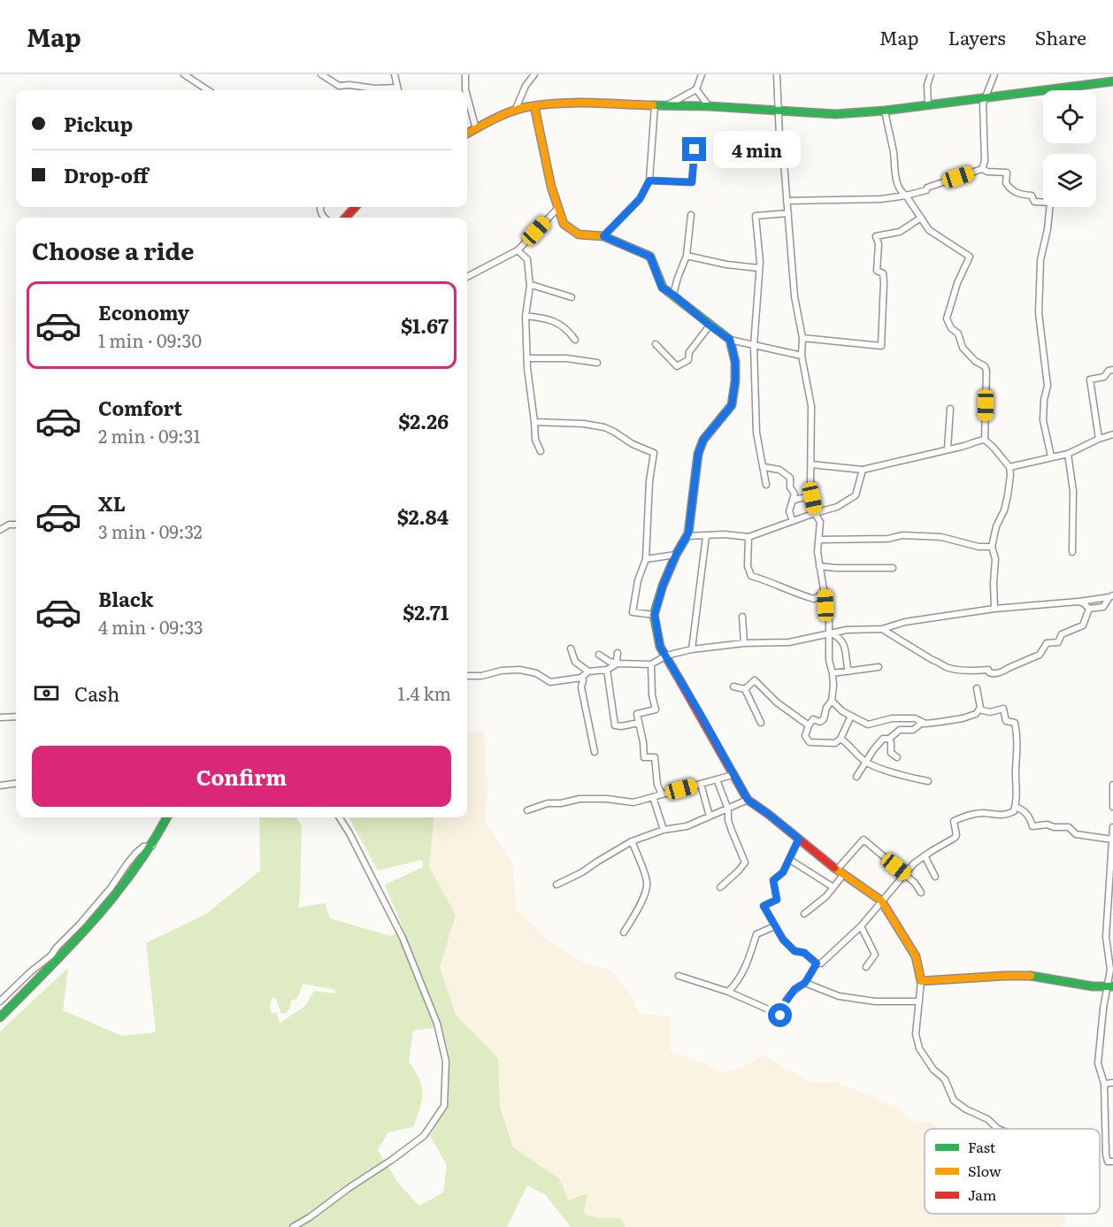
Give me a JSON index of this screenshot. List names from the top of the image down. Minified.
{"legend":["Fast","Slow","Jam"],"page":{"header":"Map","nav":["Map","Layers","Share"],"banner":["Pickup","Drop-off"],"bubble":"4 min","heading":"Choose a ride","list":[{"name":"Economy","note":"1 min · 09:30","value":"$1.67"},{"name":"Comfort","note":"2 min · 09:31","value":"$2.26"},{"name":"XL","note":"3 min · 09:32","value":"$2.84"},{"name":"Black","note":"4 min · 09:33","value":"$2.71"}],"pay":["Cash","1.4 km"],"buttons":"Confirm"}}
